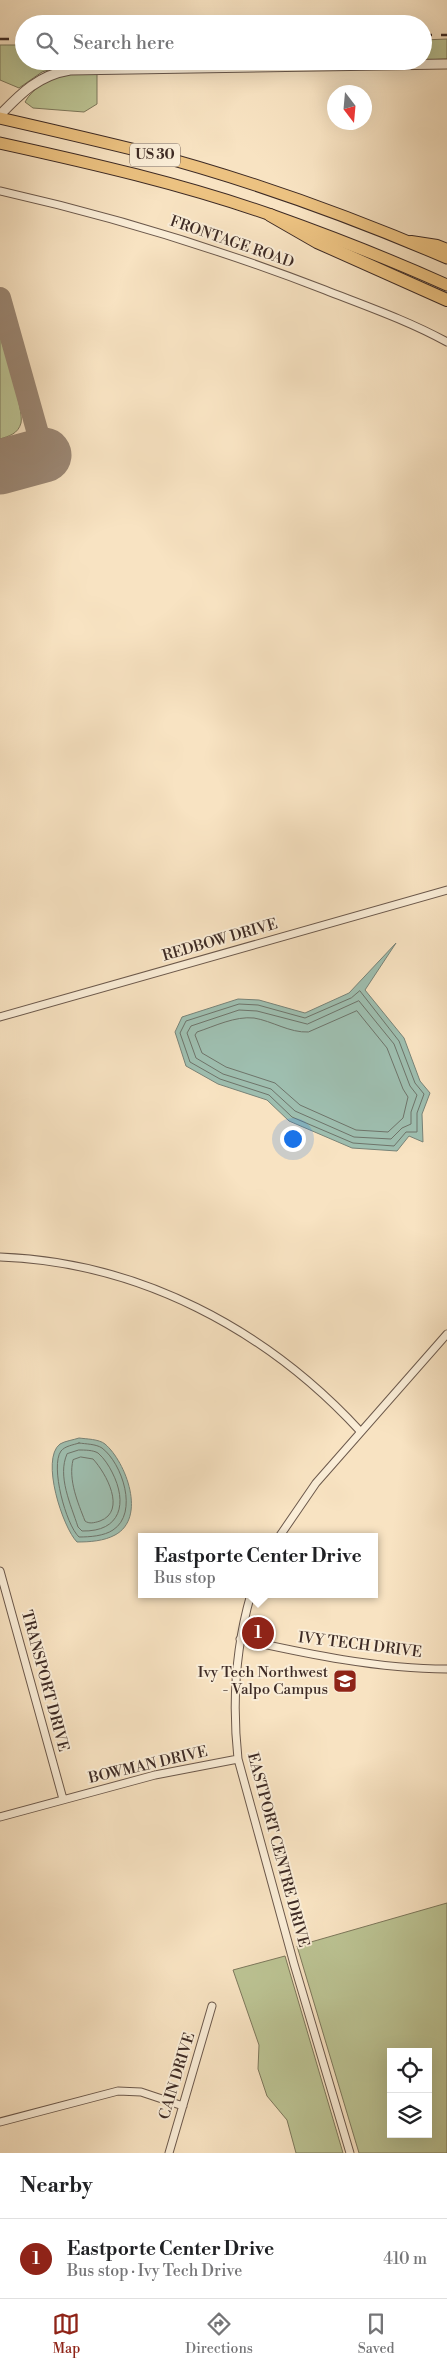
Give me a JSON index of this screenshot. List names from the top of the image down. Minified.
{"streets":{"highway":["US 30"],"street":["FRONTAGE ROAD","REDBOW DRIVE","IVY TECH DRIVE","TRANSPORT DRIVE","BOWMAN DRIVE","EASTPORT CENTRE DRIVE","CAIN DRIVE"]},"crossings":[["IVY TECH DRIVE","EASTPORT CENTRE DRIVE"],["TRANSPORT DRIVE","BOWMAN DRIVE"],["BOWMAN DRIVE","EASTPORT CENTRE DRIVE"]],"places":{"school or university":["Ivy Tech Northwest - Valpo Campus"]},"north":"bottom","page":{"search":"Search here","popup":["Eastporte Center Drive","Bus stop"],"pins":"1","heading":"Nearby","list":[{"mark":"1","name":"Eastporte Center Drive","note":"Bus stop · Ivy Tech Drive","value":"410 m"}],"nav":["Map","Directions","Saved"]}}
